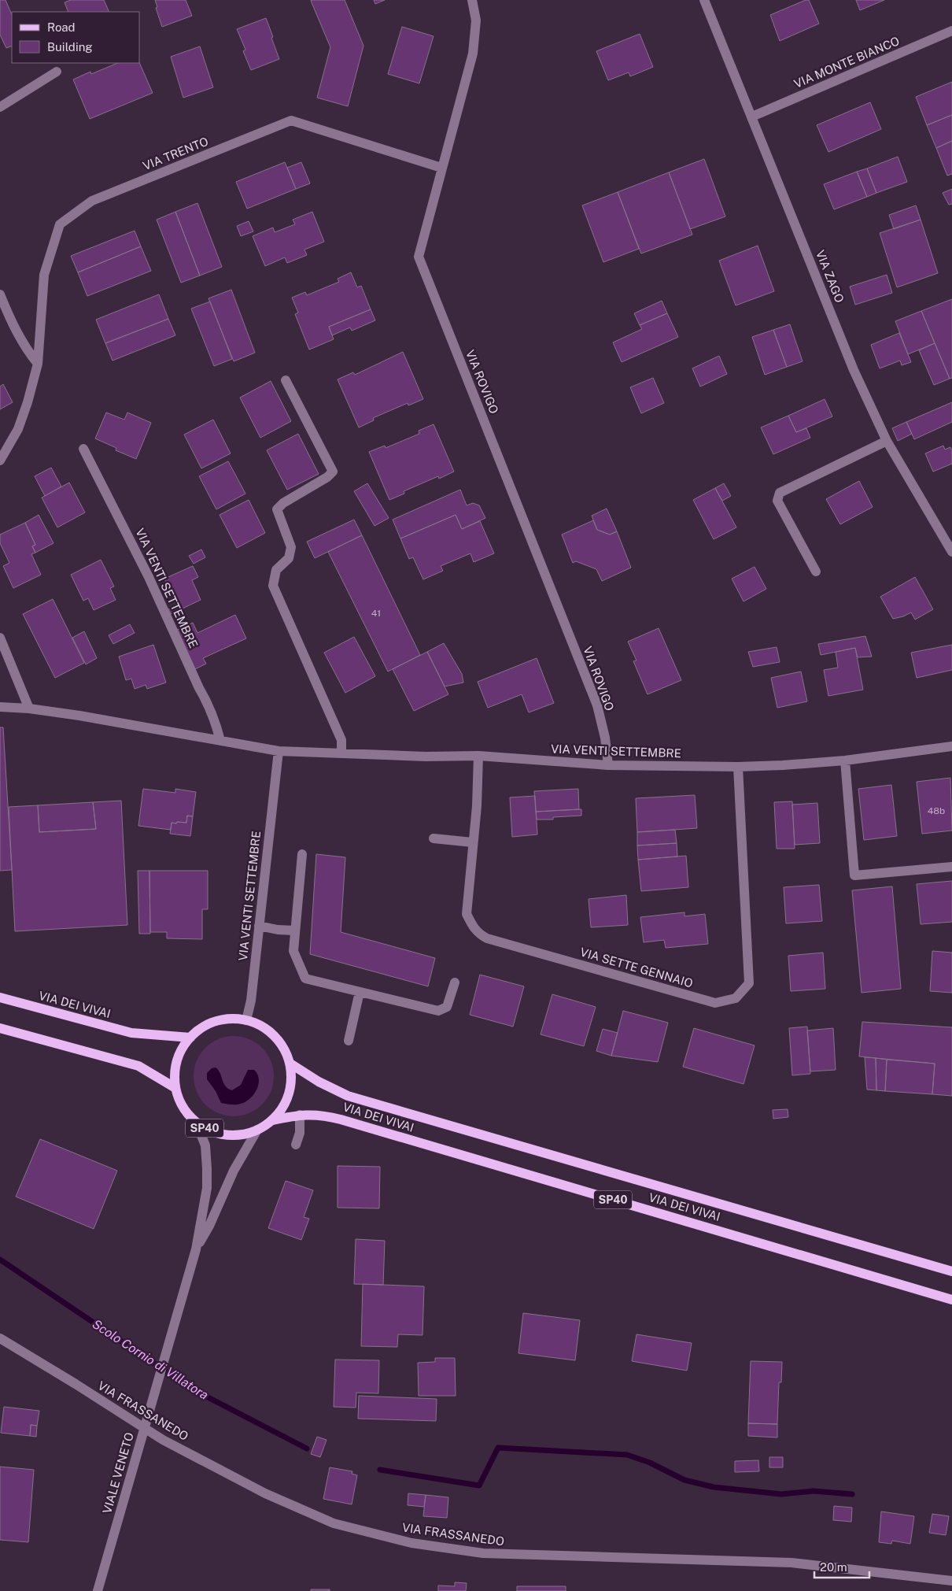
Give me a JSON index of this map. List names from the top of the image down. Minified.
{"streets":{"main road":["VIA DEI VIVAI","SP40"],"street":["VIA MONTE BIANCO","VIA TRENTO","VIA ZAGO","VIA ROVIGO","VIA VENTI SETTEMBRE","VIA SETTE GENNAIO","VIA FRASSANEDO","VIALE VENETO"]},"crossings":[["VIA MONTE BIANCO","VIA ZAGO"],["VIA TRENTO","VIA ROVIGO"],["VIA ROVIGO","VIA VENTI SETTEMBRE"],["VIA VENTI SETTEMBRE","VIA SETTE GENNAIO"],["VIA VENTI SETTEMBRE","VIA DEI VIVAI"],["VIA VENTI SETTEMBRE","SP40"],["VIA VENTI SETTEMBRE","VIALE VENETO"],["VIA DEI VIVAI","SP40"],["VIA DEI VIVAI","VIALE VENETO"],["SP40","VIALE VENETO"],["VIA FRASSANEDO","VIALE VENETO"]],"water":["Scolo Cornio di Villatora"],"house_numbers":["41","48b"],"legend":["Road","Building"],"scale_bar":"20 m"}
